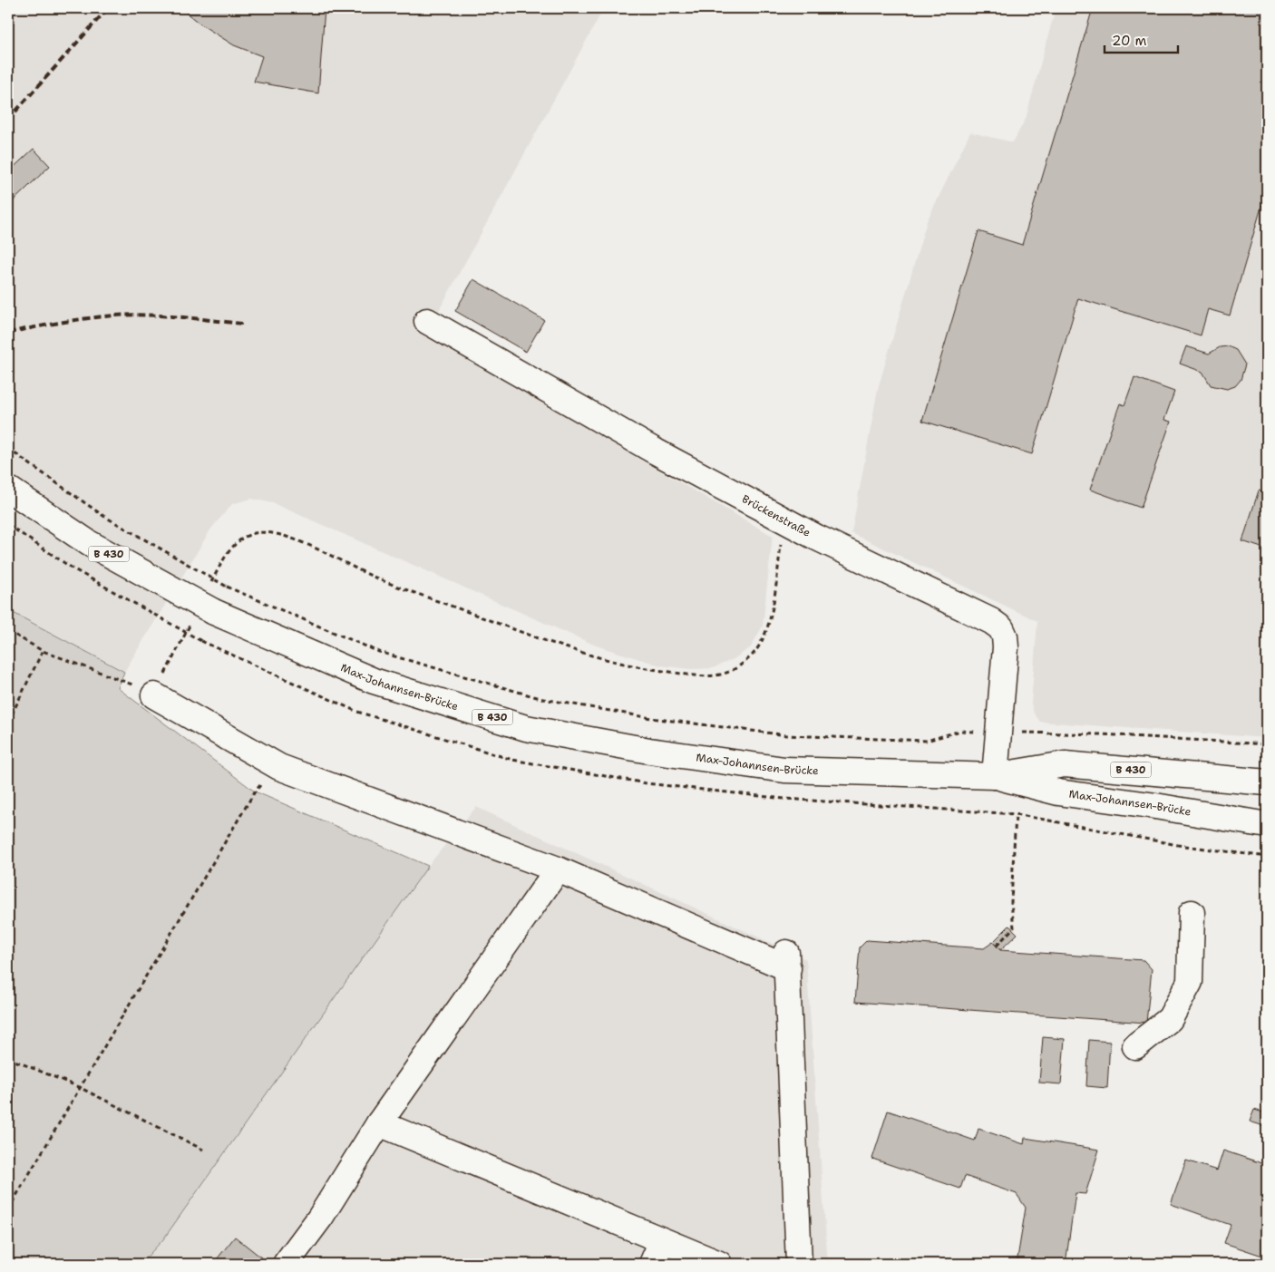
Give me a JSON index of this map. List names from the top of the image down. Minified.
{"streets":{"main road":["Brückenstraße","B 430","Max-Johannsen-Brücke"]},"crossings":[["Brückenstraße","Max-Johannsen-Brücke"]],"scale_bar":"20 m"}
